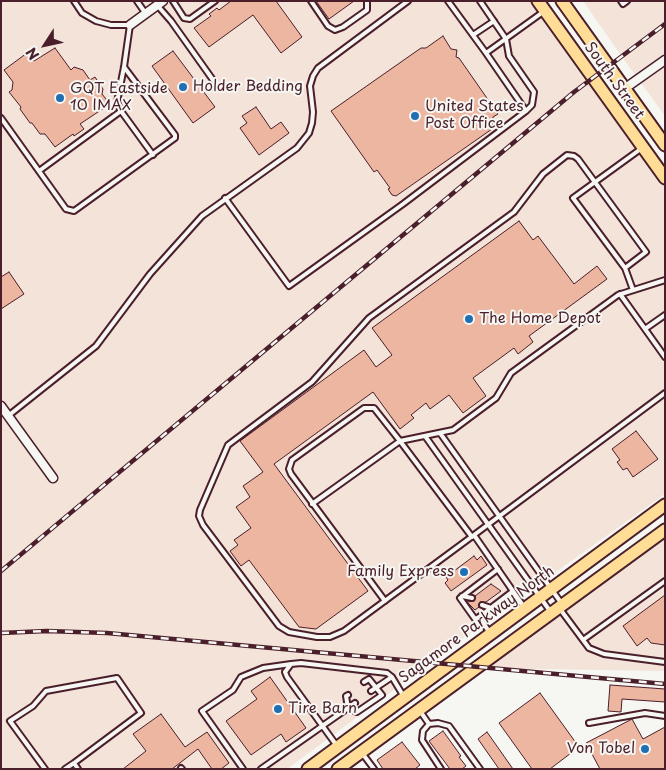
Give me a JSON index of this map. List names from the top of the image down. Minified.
{"streets":{"main road":["South Street","Sagamore Parkway North"]},"places":["Holder Bedding","GQT Eastside 10 IMAX","United States Post Office","The Home Depot","Family Express","Tire Barn","Von Tobel"],"north":"bottom left"}
